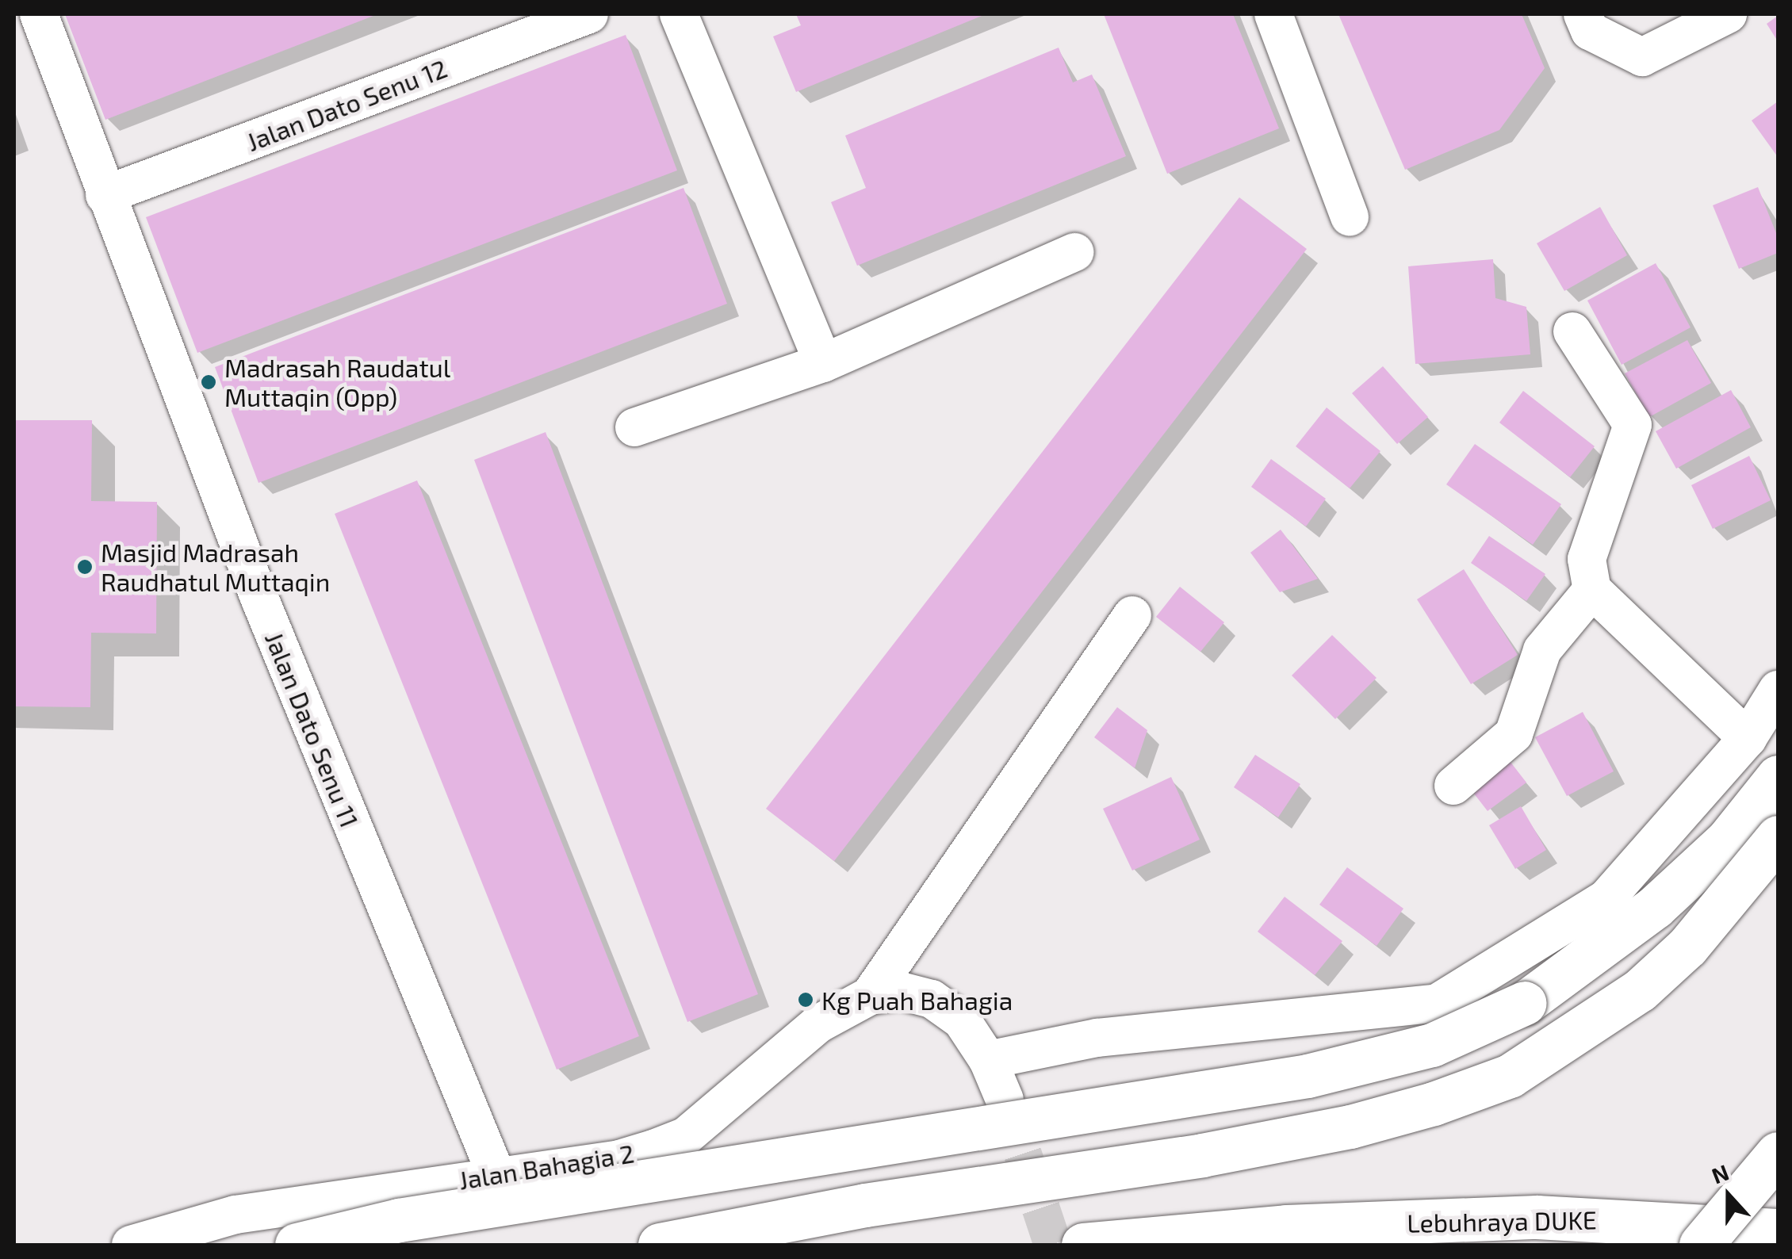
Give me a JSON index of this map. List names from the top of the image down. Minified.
{"streets":{"highway":["Lebuhraya DUKE"],"street":["Jalan Dato Senu 12","Jalan Dato Senu 11","Jalan Bahagia 2"]},"crossings":[["Jalan Dato Senu 12","Jalan Dato Senu 11"],["Jalan Dato Senu 11","Jalan Bahagia 2"]],"places":["Madrasah Raudatul Muttaqin (Opp)","Masjid Madrasah Raudhatul Muttaqin","Kg Puah Bahagia"],"north":"top"}
